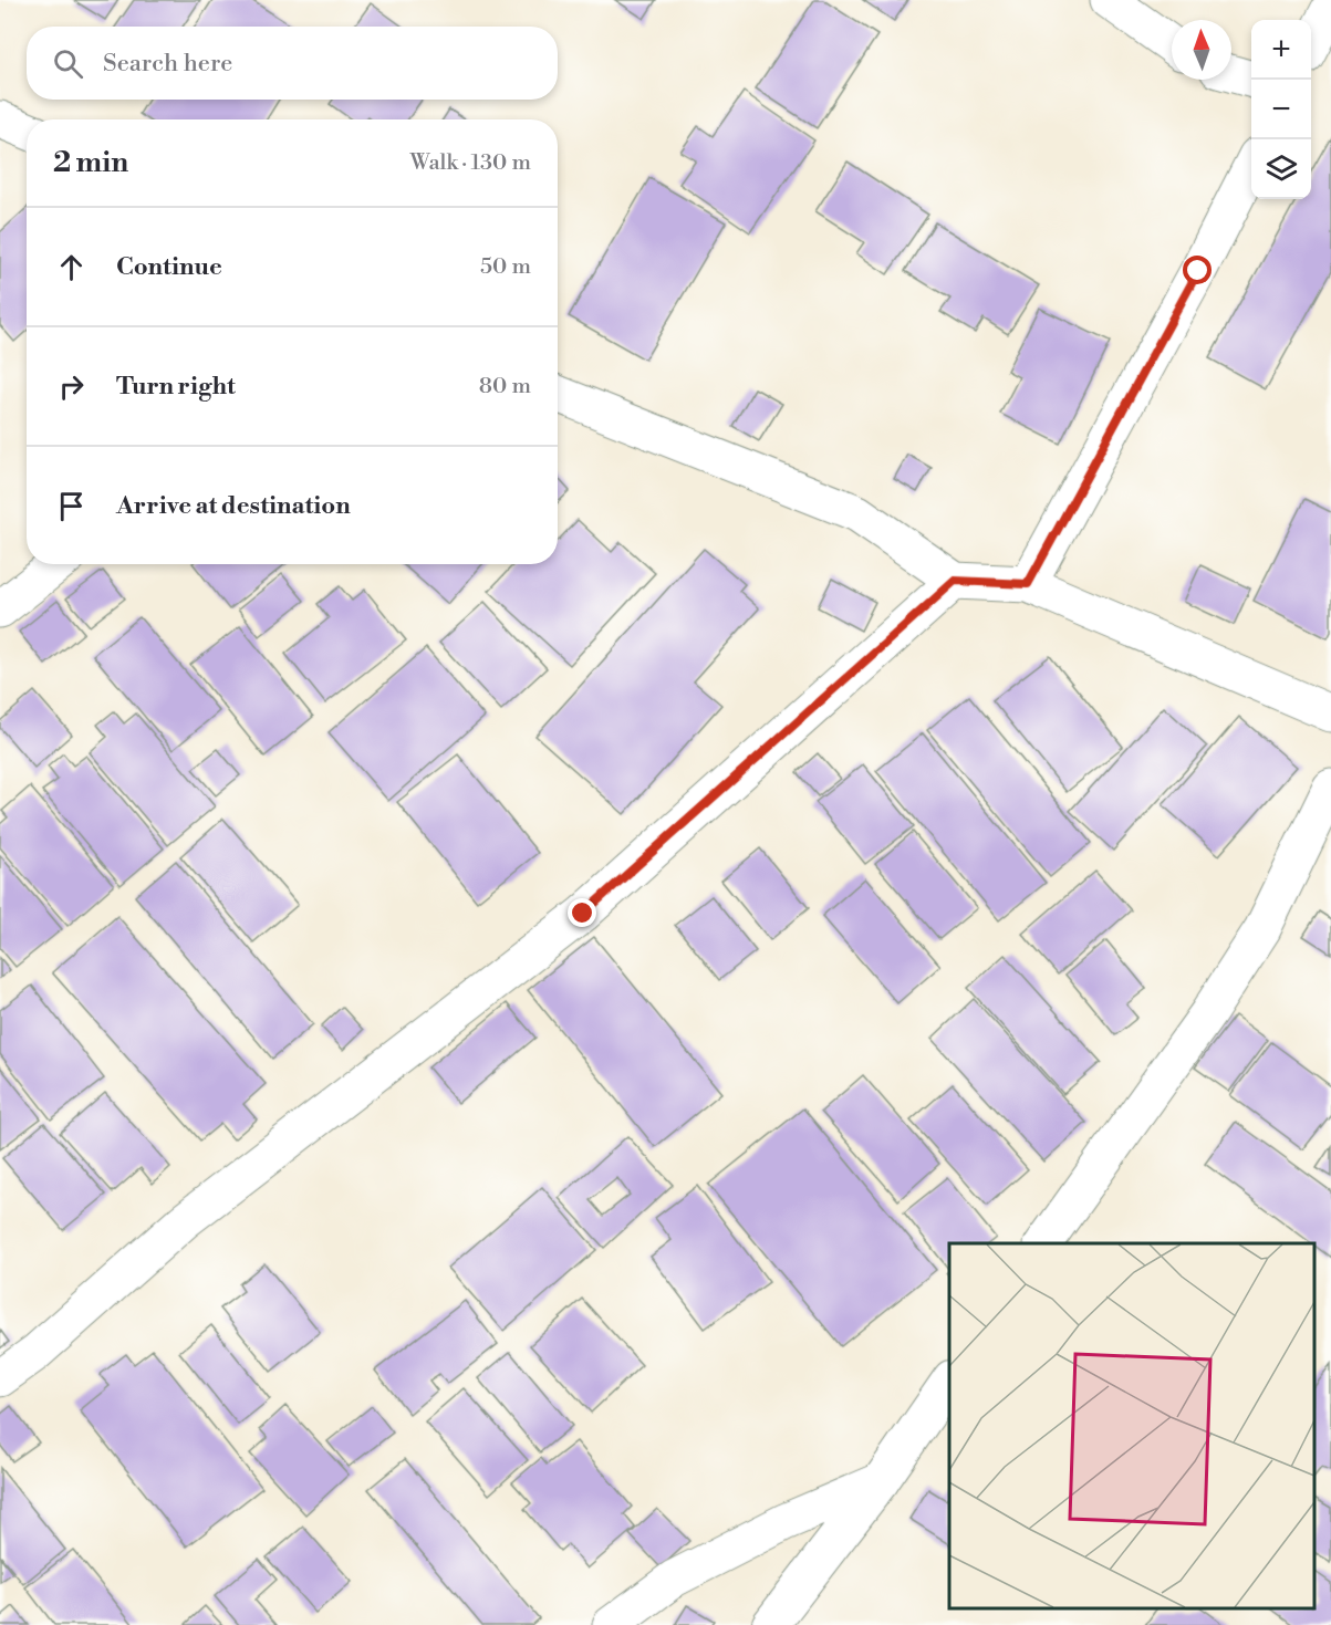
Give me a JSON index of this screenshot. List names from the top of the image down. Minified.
{"north":"top","page":{"map_buttons":["+","−"],"search":"Search here","heading":["2 min","Walk · 130 m"],"list":[["Continue","50 m"],["Turn right","80 m"],"Arrive at destination"]}}
